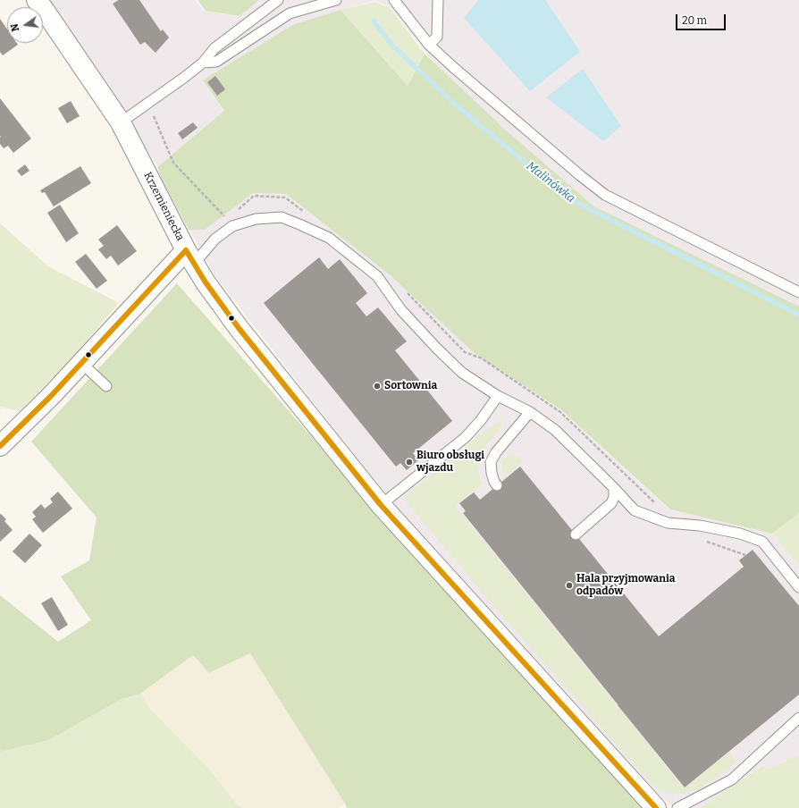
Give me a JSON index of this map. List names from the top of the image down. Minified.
{"streets":{"street":["Krzemieniecka"]},"water":["Malinówka"],"places":["Sortownia","Biuro obsługi wjazdu","Hala przyjmowania odpadów"],"scale_bar":"20 m","north":"left"}
